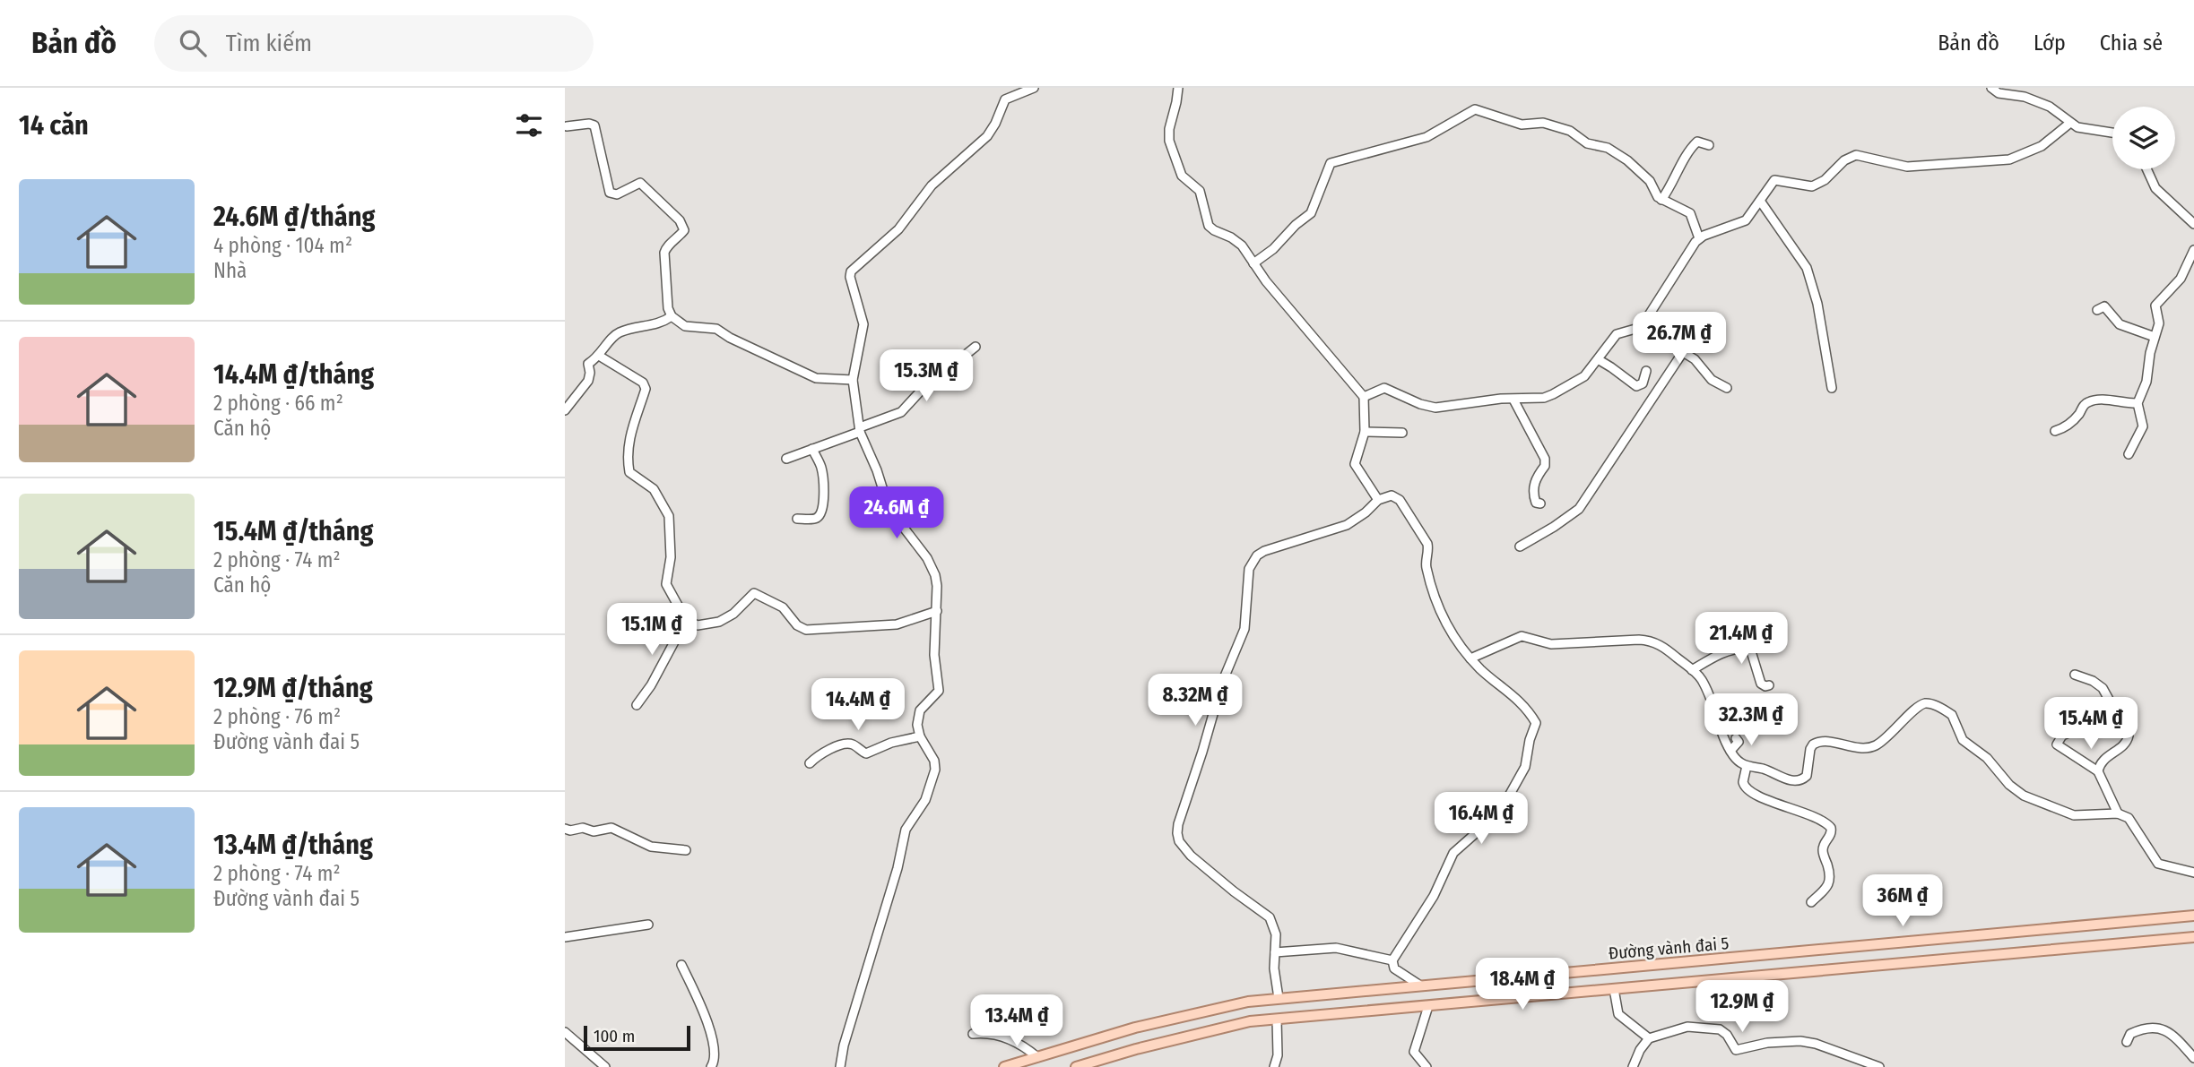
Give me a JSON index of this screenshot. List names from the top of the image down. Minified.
{"streets":{"main road":["Đường vành đai 5"]},"scale_bar":"100 m","page":{"header":"Bản đồ","search":"Tìm kiếm","nav":["Bản đồ","Lớp","Chia sẻ"],"heading":"14 căn","list":[{"name":"24.6M ₫/tháng","note":"4 phòng · 104 m² · Nhà"},{"name":"14.4M ₫/tháng","note":"2 phòng · 66 m² · Căn hộ"},{"name":"15.4M ₫/tháng","note":"2 phòng · 74 m² · Căn hộ"},{"name":"12.9M ₫/tháng","note":"2 phòng · 76 m² · Đường vành đai 5"},{"name":"13.4M ₫/tháng","note":"2 phòng · 74 m² · Đường vành đai 5"}],"price":["26.7M ₫","15.3M ₫","24.6M ₫","15.1M ₫","21.4M ₫","8.32M ₫","14.4M ₫","32.3M ₫","15.4M ₫","16.4M ₫","36M ₫","18.4M ₫","12.9M ₫","13.4M ₫"],"scale":"100 m"}}
